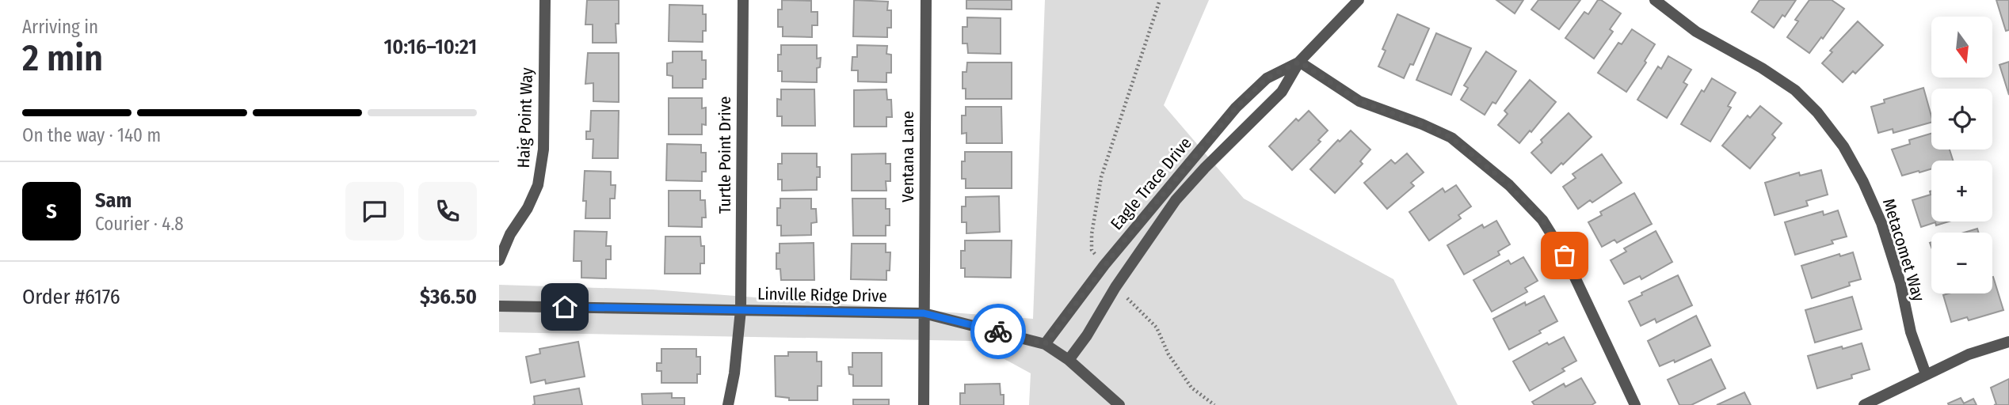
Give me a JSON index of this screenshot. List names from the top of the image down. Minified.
{"streets":{"street":["Haig Point Way","Turtle Point Drive","Ventana Lane","Eagle Trace Drive","Metacomet Way","Linville Ridge Drive"]},"crossings":[["Turtle Point Drive","Linville Ridge Drive"],["Ventana Lane","Linville Ridge Drive"],["Eagle Trace Drive","Linville Ridge Drive"]],"north":"bottom","page":{"heading":["2 min","Arriving in","10:16–10:21"],"panel":["Sam","Courier · 4.8","Order #6176","$36.50"],"map_buttons":["+","−"],"bar":"On the way · 140 m","round":"S"}}
